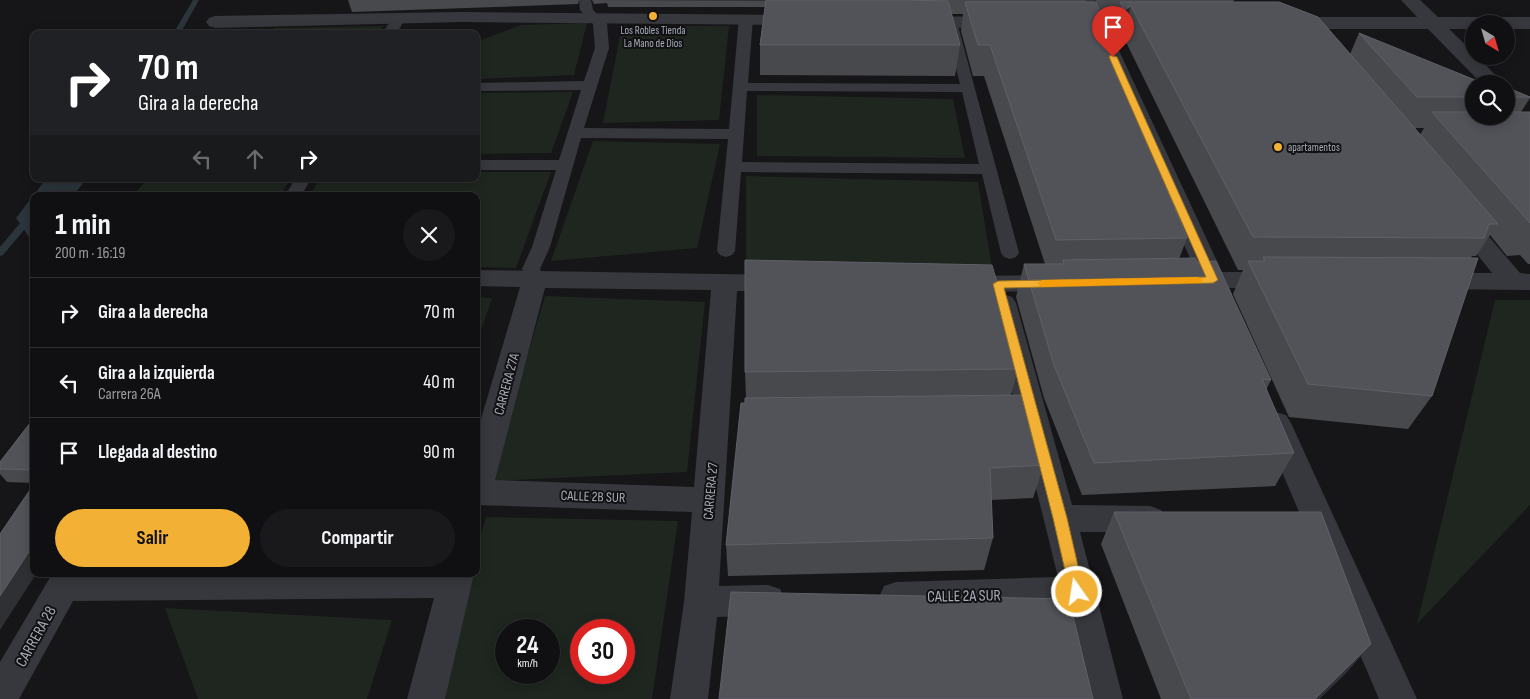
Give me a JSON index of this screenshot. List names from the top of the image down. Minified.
{"streets":{"street":["CARRERA 27A","CARRERA 27","CALLE 2B SUR","CALLE 2A SUR","CARRERA 28"]},"crossings":[["CARRERA 27","CALLE 2B SUR"]],"places":["Los Robles Tienda La Mano de Dios","apartamentos"],"north":"bottom right","page":{"turn":["70 m","Gira a la derecha"],"heading":["1 min","200 m · 16:19"],"list":[{"name":"Gira a la derecha","value":"70 m"},{"name":"Gira a la izquierda","note":"Carrera 26A","value":"40 m"},{"name":"Llegada al destino","value":"90 m"}],"buttons":["Salir","Compartir"],"speed":"24 km/h","limit":"30"}}
